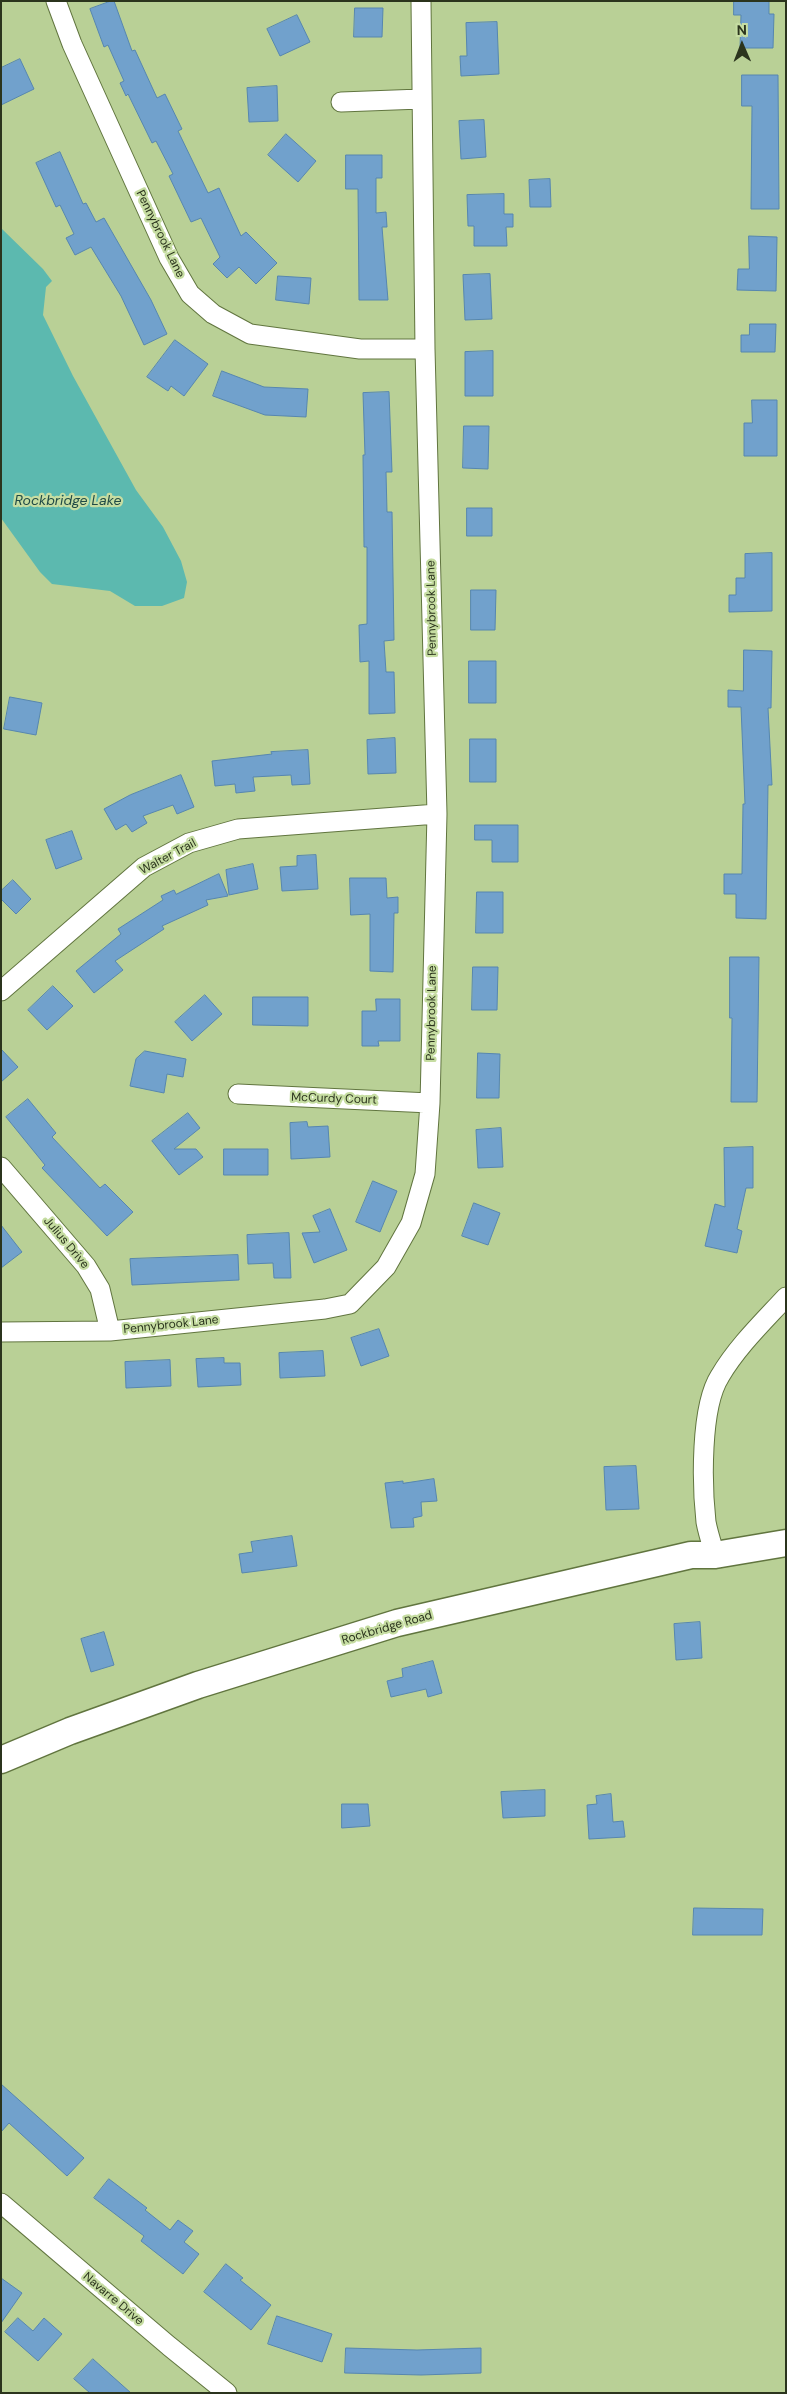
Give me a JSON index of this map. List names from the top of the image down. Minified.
{"streets":{"main road":["Rockbridge Road"],"street":["Pennybrook Lane","Walter Trail","McCurdy Court","Julius Drive","Navarre Drive"]},"crossings":[["Pennybrook Lane","Walter Trail"],["Pennybrook Lane","McCurdy Court"],["Pennybrook Lane","Julius Drive"]],"water":["Rockbridge Lake"],"north":"top"}
